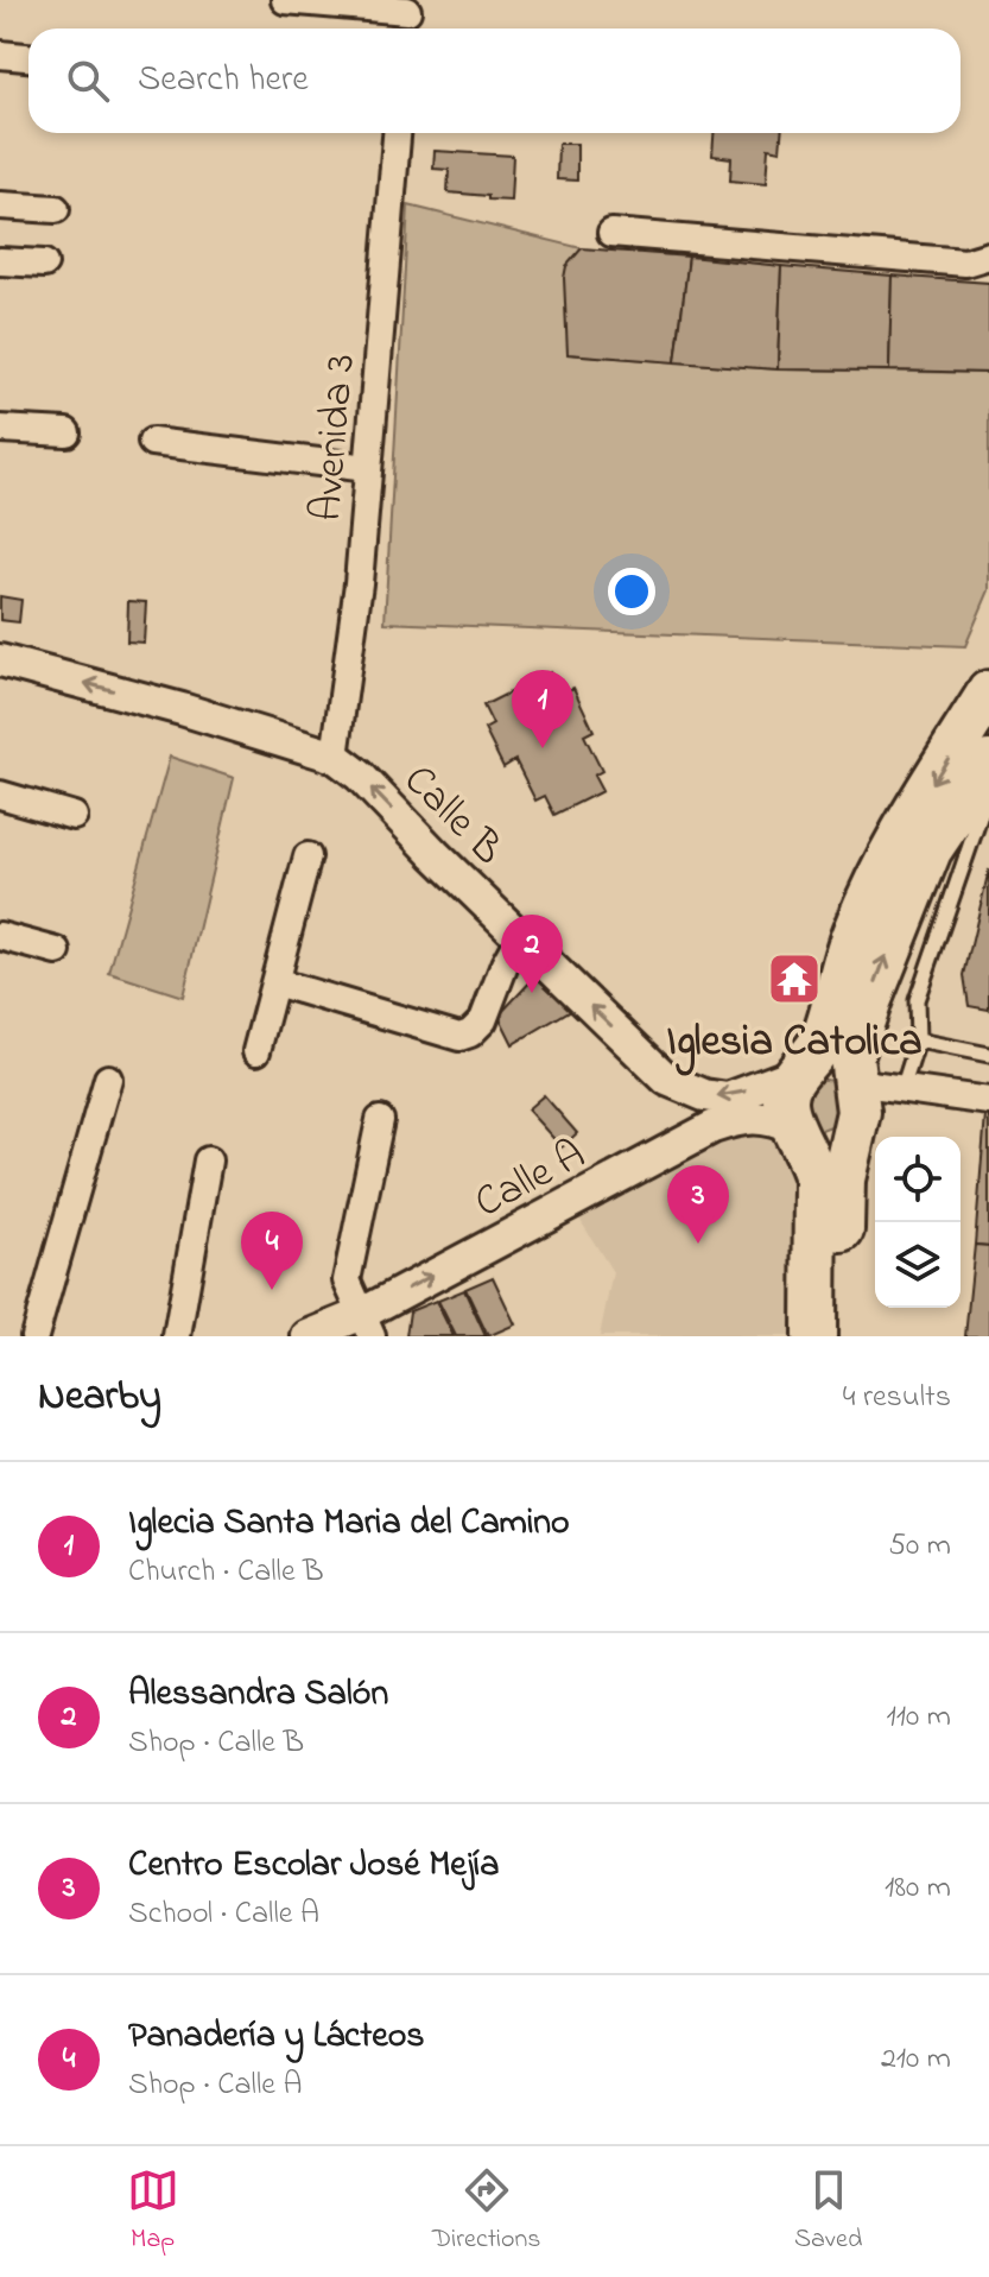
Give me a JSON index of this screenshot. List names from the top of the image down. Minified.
{"streets":{"street":["Avenida 3","Calle B","Calle A"]},"crossings":[["Avenida 3","Calle B"],["Calle B","Calle A"]],"one_way":["Calle A"],"places":{"temple":["Iglesia Catolica"]},"page":{"search":"Search here","pins":["1","2","3","4"],"heading":["Nearby","4 results"],"list":[{"mark":"1","name":"Iglecia Santa Maria del Camino","note":"Church · Calle B","value":"50 m"},{"mark":"2","name":"Alessandra Salón","note":"Shop · Calle B","value":"110 m"},{"mark":"3","name":"Centro Escolar José Mejía","note":"School · Calle A","value":"180 m"},{"mark":"4","name":"Panadería y Lácteos","note":"Shop · Calle A","value":"210 m"}],"nav":["Map","Directions","Saved"]}}
